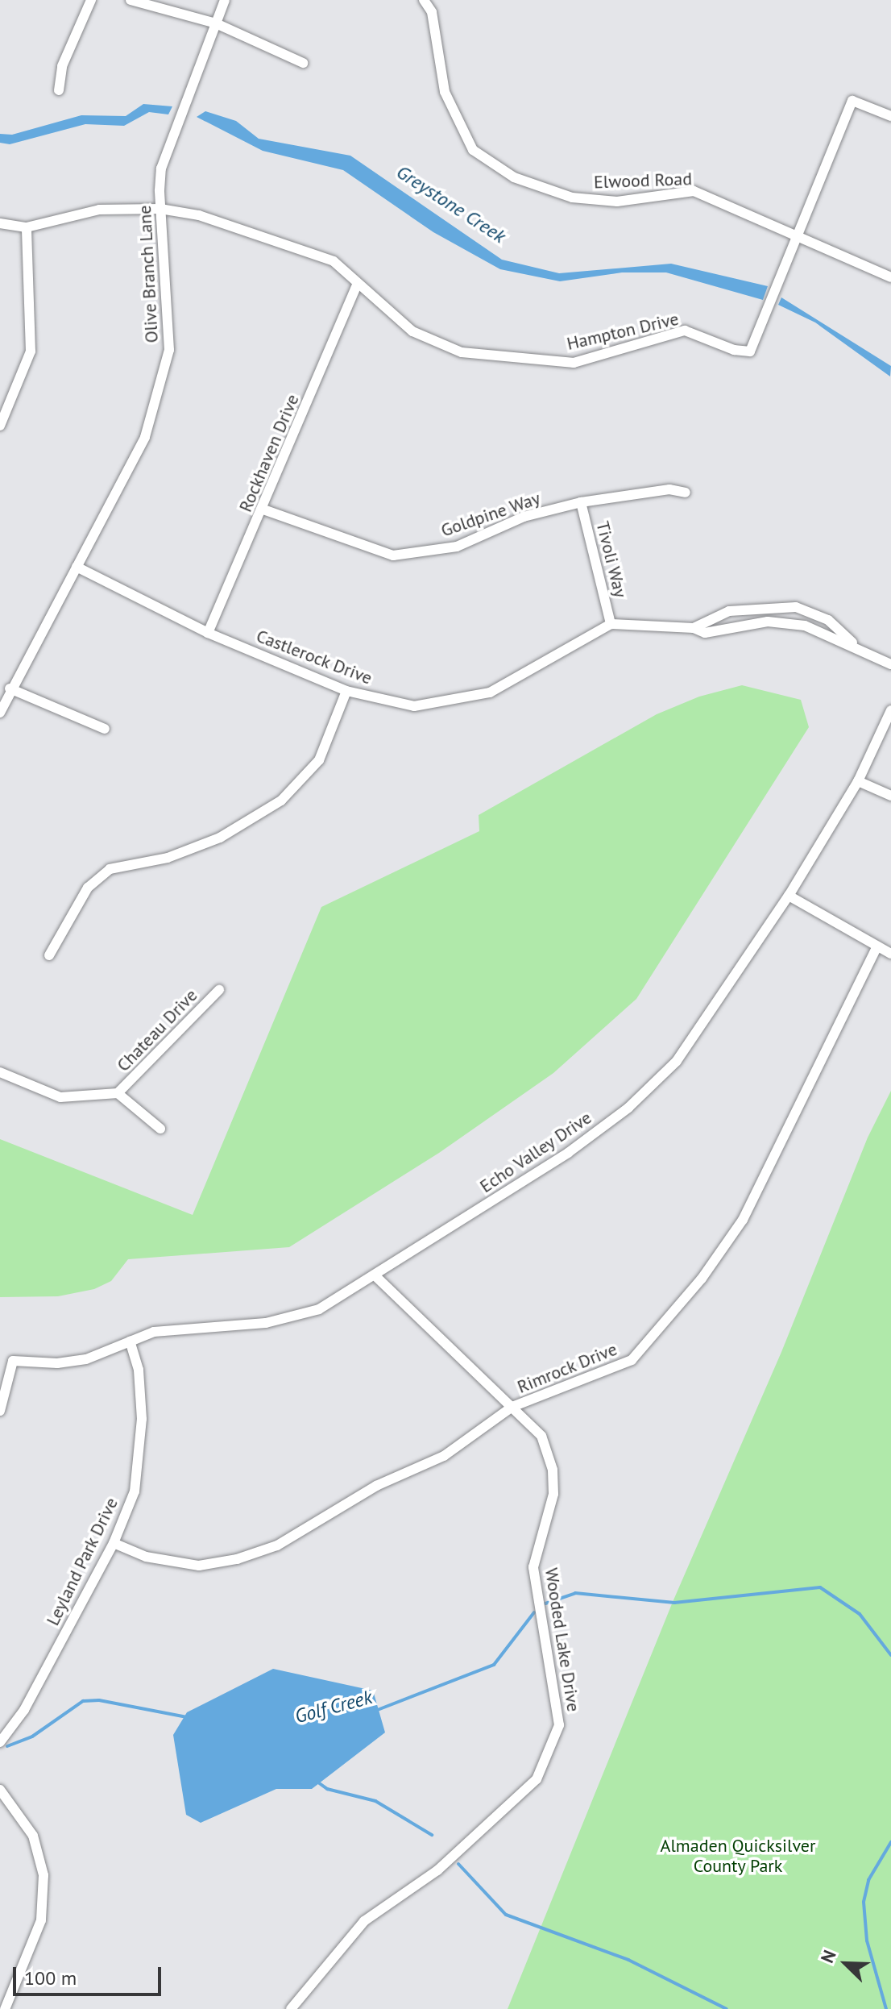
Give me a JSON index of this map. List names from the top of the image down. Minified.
{"streets":{"street":["Elwood Road","Olive Branch Lane","Hampton Drive","Rockhaven Drive","Goldpine Way","Tivoli Way","Castlerock Drive","Chateau Drive","Echo Valley Drive","Rimrock Drive","Leyland Park Drive","Wooded Lake Drive"]},"crossings":[["Elwood Road","Hampton Drive"],["Olive Branch Lane","Hampton Drive"],["Olive Branch Lane","Castlerock Drive"],["Hampton Drive","Rockhaven Drive"],["Rockhaven Drive","Goldpine Way"],["Rockhaven Drive","Castlerock Drive"],["Goldpine Way","Tivoli Way"],["Tivoli Way","Castlerock Drive"],["Echo Valley Drive","Leyland Park Drive"],["Echo Valley Drive","Wooded Lake Drive"],["Rimrock Drive","Leyland Park Drive"],["Rimrock Drive","Wooded Lake Drive"]],"water":["Greystone Creek","Golf Creek"],"parks":["Almaden Quicksilver County Park"],"scale_bar":"100 m","north":"top left"}
